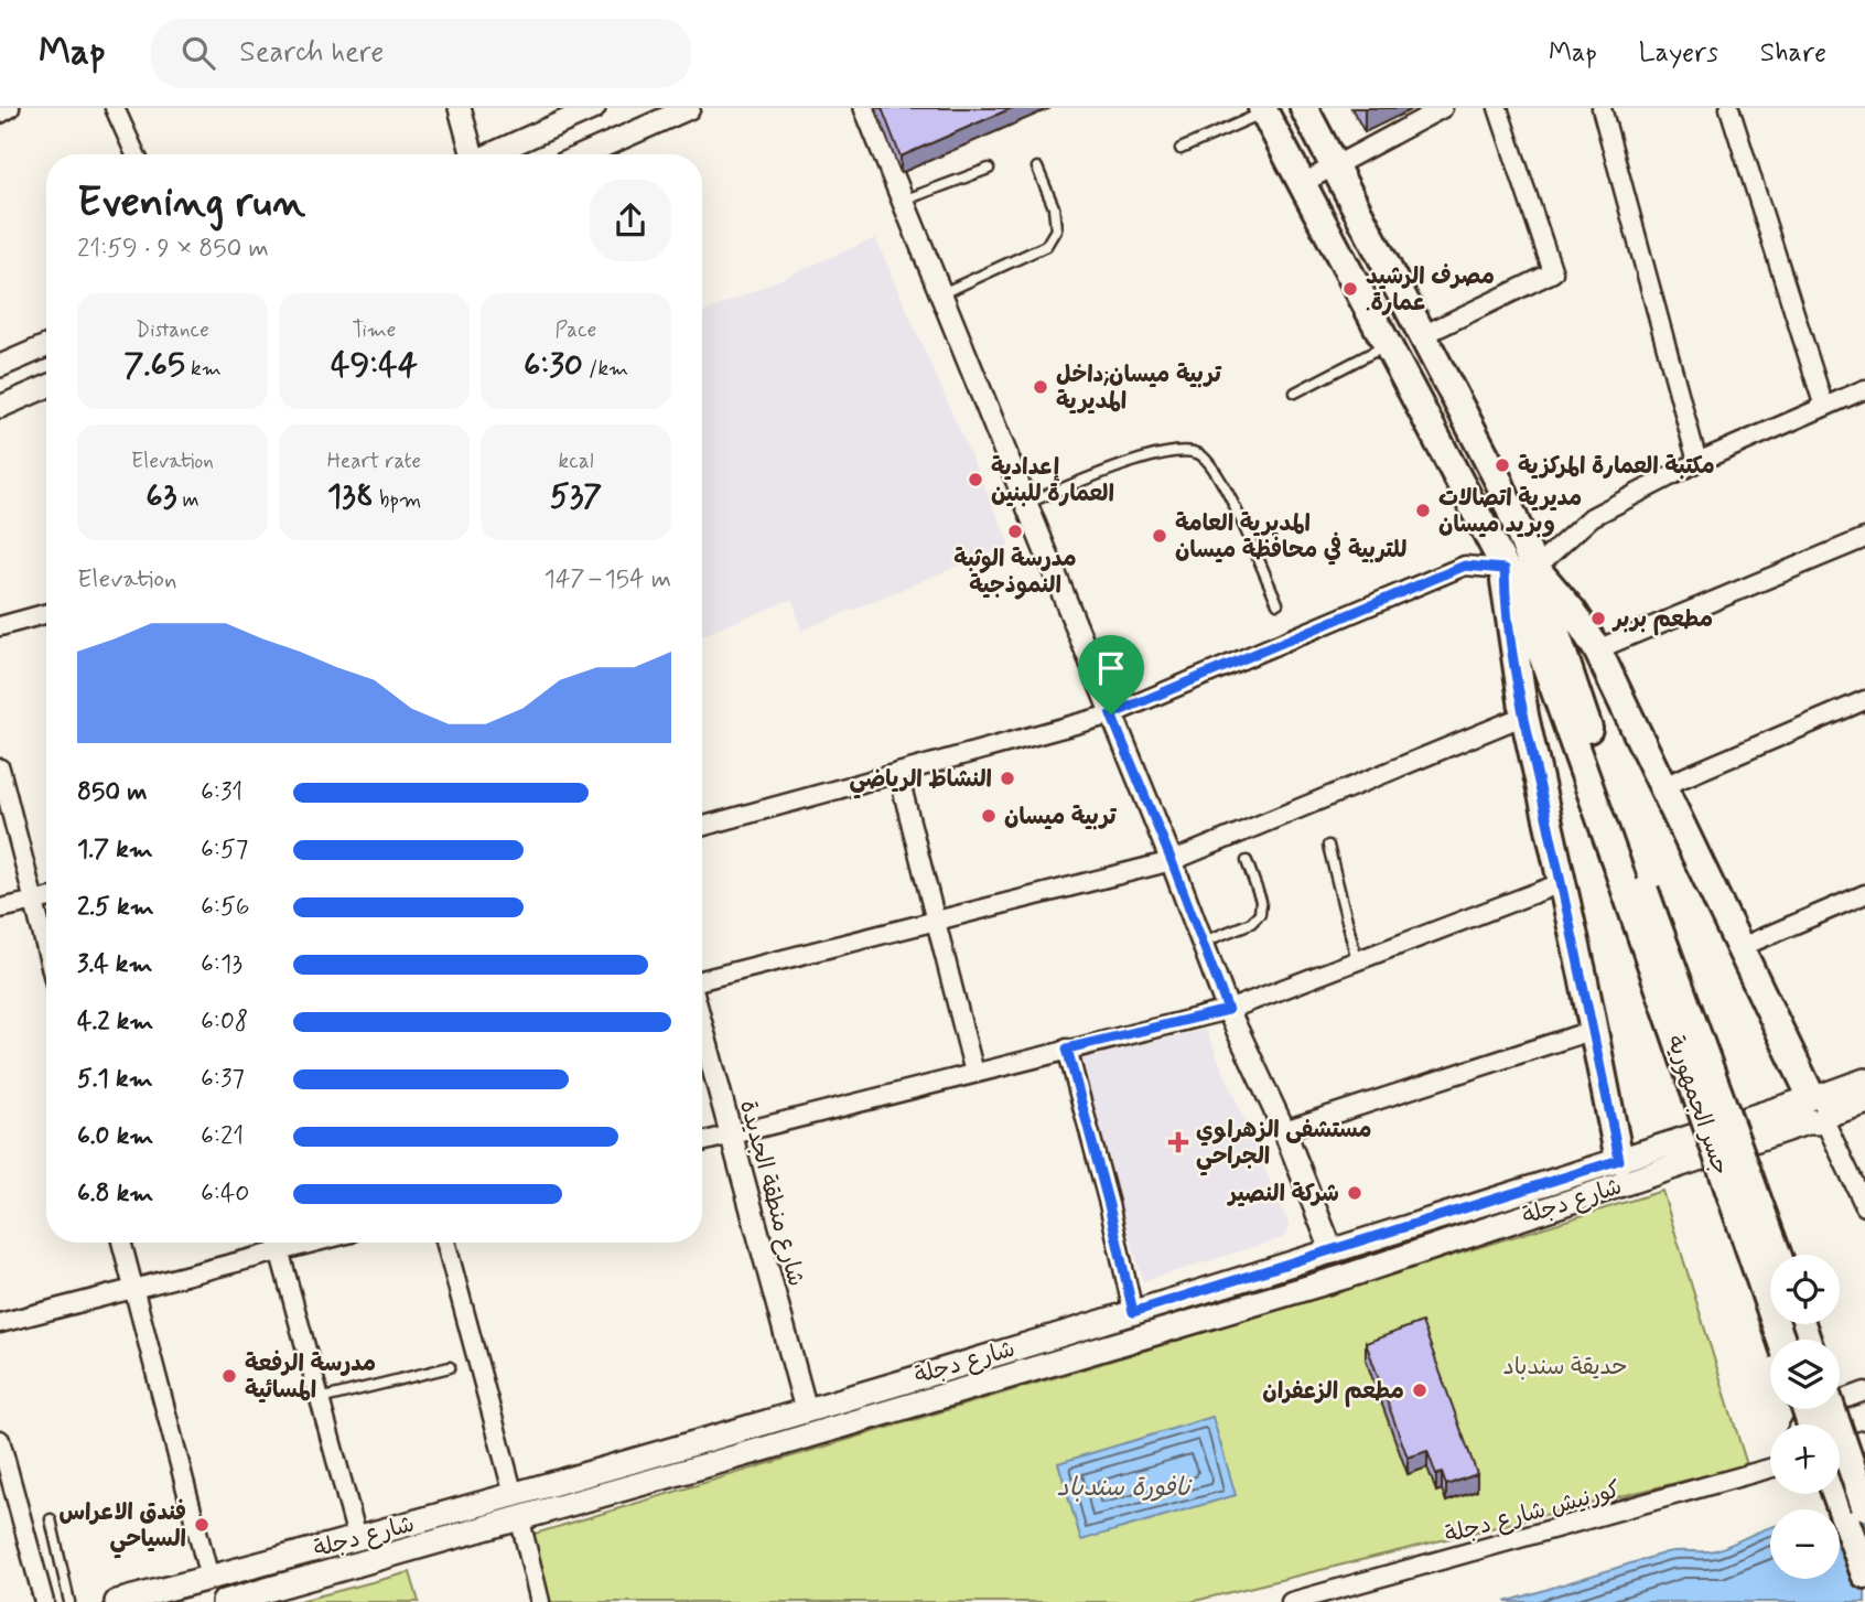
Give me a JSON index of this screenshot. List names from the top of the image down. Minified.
{"streets":{"main road":["جسر الجمهورية","شارع دجلة"],"street":["شارع منطقة الجديدة","كورنيش شارع دجلة"]},"crossings":[["شارع منطقة الجديدة","شارع دجلة"]],"water":["نافورة سندباد"],"parks":["حديقة سندباد"],"places":{"other":["مصرف الرشيد .عمارة","تربية ميسان;داخل المديرية","مكتبة العمارة المركزية","إعدادية العمارة للبنين","مديرية اتصالات وبريد ميسان","مدرسة الوثبة النموذجية","المديرية العامة للتربية في محافظة ميسان","مطعم بربر","النشاط الرياضي","تربية ميسان","شركة النصير","مدرسة الرفعة المسائية","مطعم الزعفران","فندق الاعراس السياحي"],"health":["مستشفى الزهراوي الجراحي"]},"page":{"header":"Map","search":"Search here","nav":["Map","Layers","Share"],"heading":["Evening run","21:59 · 9 × 850 m"],"stats":[["Distance","7.65 km"],["Time","49:44"],["Pace","6:30 /km"],["Elevation","63 m"],["Heart rate","138 bpm"],["kcal","537"]],"chart":["Elevation","147–154 m"],"list":[{"name":"850 m","note":"6:31"},{"name":"1.7 km","note":"6:57"},{"name":"2.5 km","note":"6:56"},{"name":"3.4 km","note":"6:13"},{"name":"4.2 km","note":"6:08"},{"name":"5.1 km","note":"6:37"},{"name":"6.0 km","note":"6:21"},{"name":"6.8 km","note":"6:40"}],"map_buttons":["+","−"]}}
